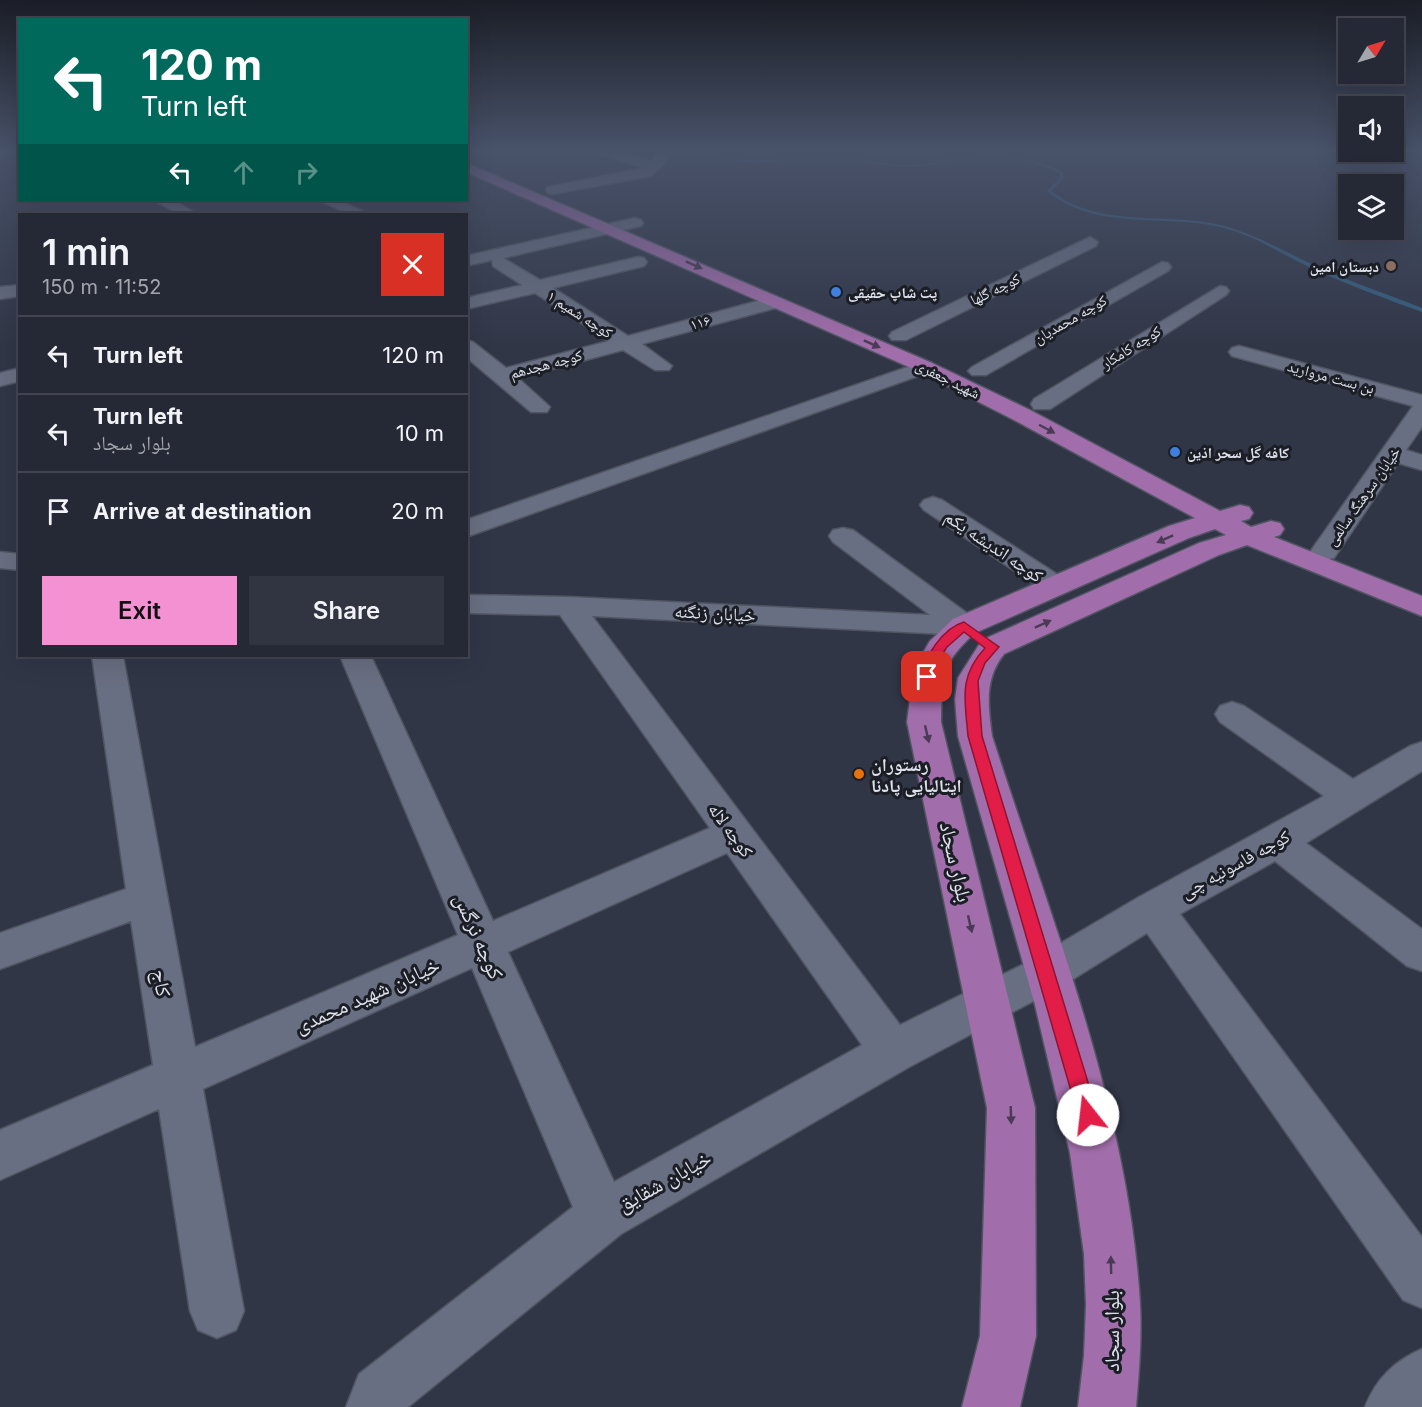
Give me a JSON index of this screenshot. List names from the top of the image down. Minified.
{"streets":{"main road":["شهید جعفری","بلوار سجاد"],"street":["کوچه گلها","کوچه شمیم ۱","کوچه محمدیان","۱۱۶","کوچه کامکار","کوچه هجدهم","بن بست مروارید","خیابان سرهنگ سالمی","کوچه اندیشه یکم","خیابان زنگنه","کوچه لاله","کوچه فاسونیه چی","کوچه نرگس","کاج","خیابان شهید محمدی","خیابان شقایق"]},"crossings":[["کوچه گلها","شهید جعفری"],["کوچه شمیم ۱","۱۱۶"],["کوچه شمیم ۱","کوچه هجدهم"],["کوچه محمدیان","شهید جعفری"],["۱۱۶","کوچه هجدهم"],["۱۱۶","شهید جعفری"],["کوچه کامکار","شهید جعفری"],["شهید جعفری","خیابان سرهنگ سالمی"],["شهید جعفری","بلوار سجاد"],["کوچه اندیشه یکم","بلوار سجاد"],["خیابان زنگنه","کوچه لاله"],["خیابان زنگنه","بلوار سجاد"],["کوچه لاله","خیابان شهید محمدی"],["کوچه لاله","خیابان شقایق"],["بلوار سجاد","کوچه فاسونیه چی"],["بلوار سجاد","خیابان شقایق"],["کوچه فاسونیه چی","خیابان شقایق"],["کوچه نرگس","خیابان شهید محمدی"],["کوچه نرگس","خیابان شقایق"],["کاج","خیابان شهید محمدی"]],"places":["دبستان امین","پت شاپ حقیقی","کافه گل سحر اذین","رستوران ایتالیایی پادنا"],"north":"top right","page":{"turn":["120 m","Turn left"],"heading":["1 min","150 m · 11:52"],"list":[{"name":"Turn left","value":"120 m"},{"name":"Turn left","note":"بلوار سجاد","value":"10 m"},{"name":"Arrive at destination","value":"20 m"}],"buttons":["Exit","Share"]}}
